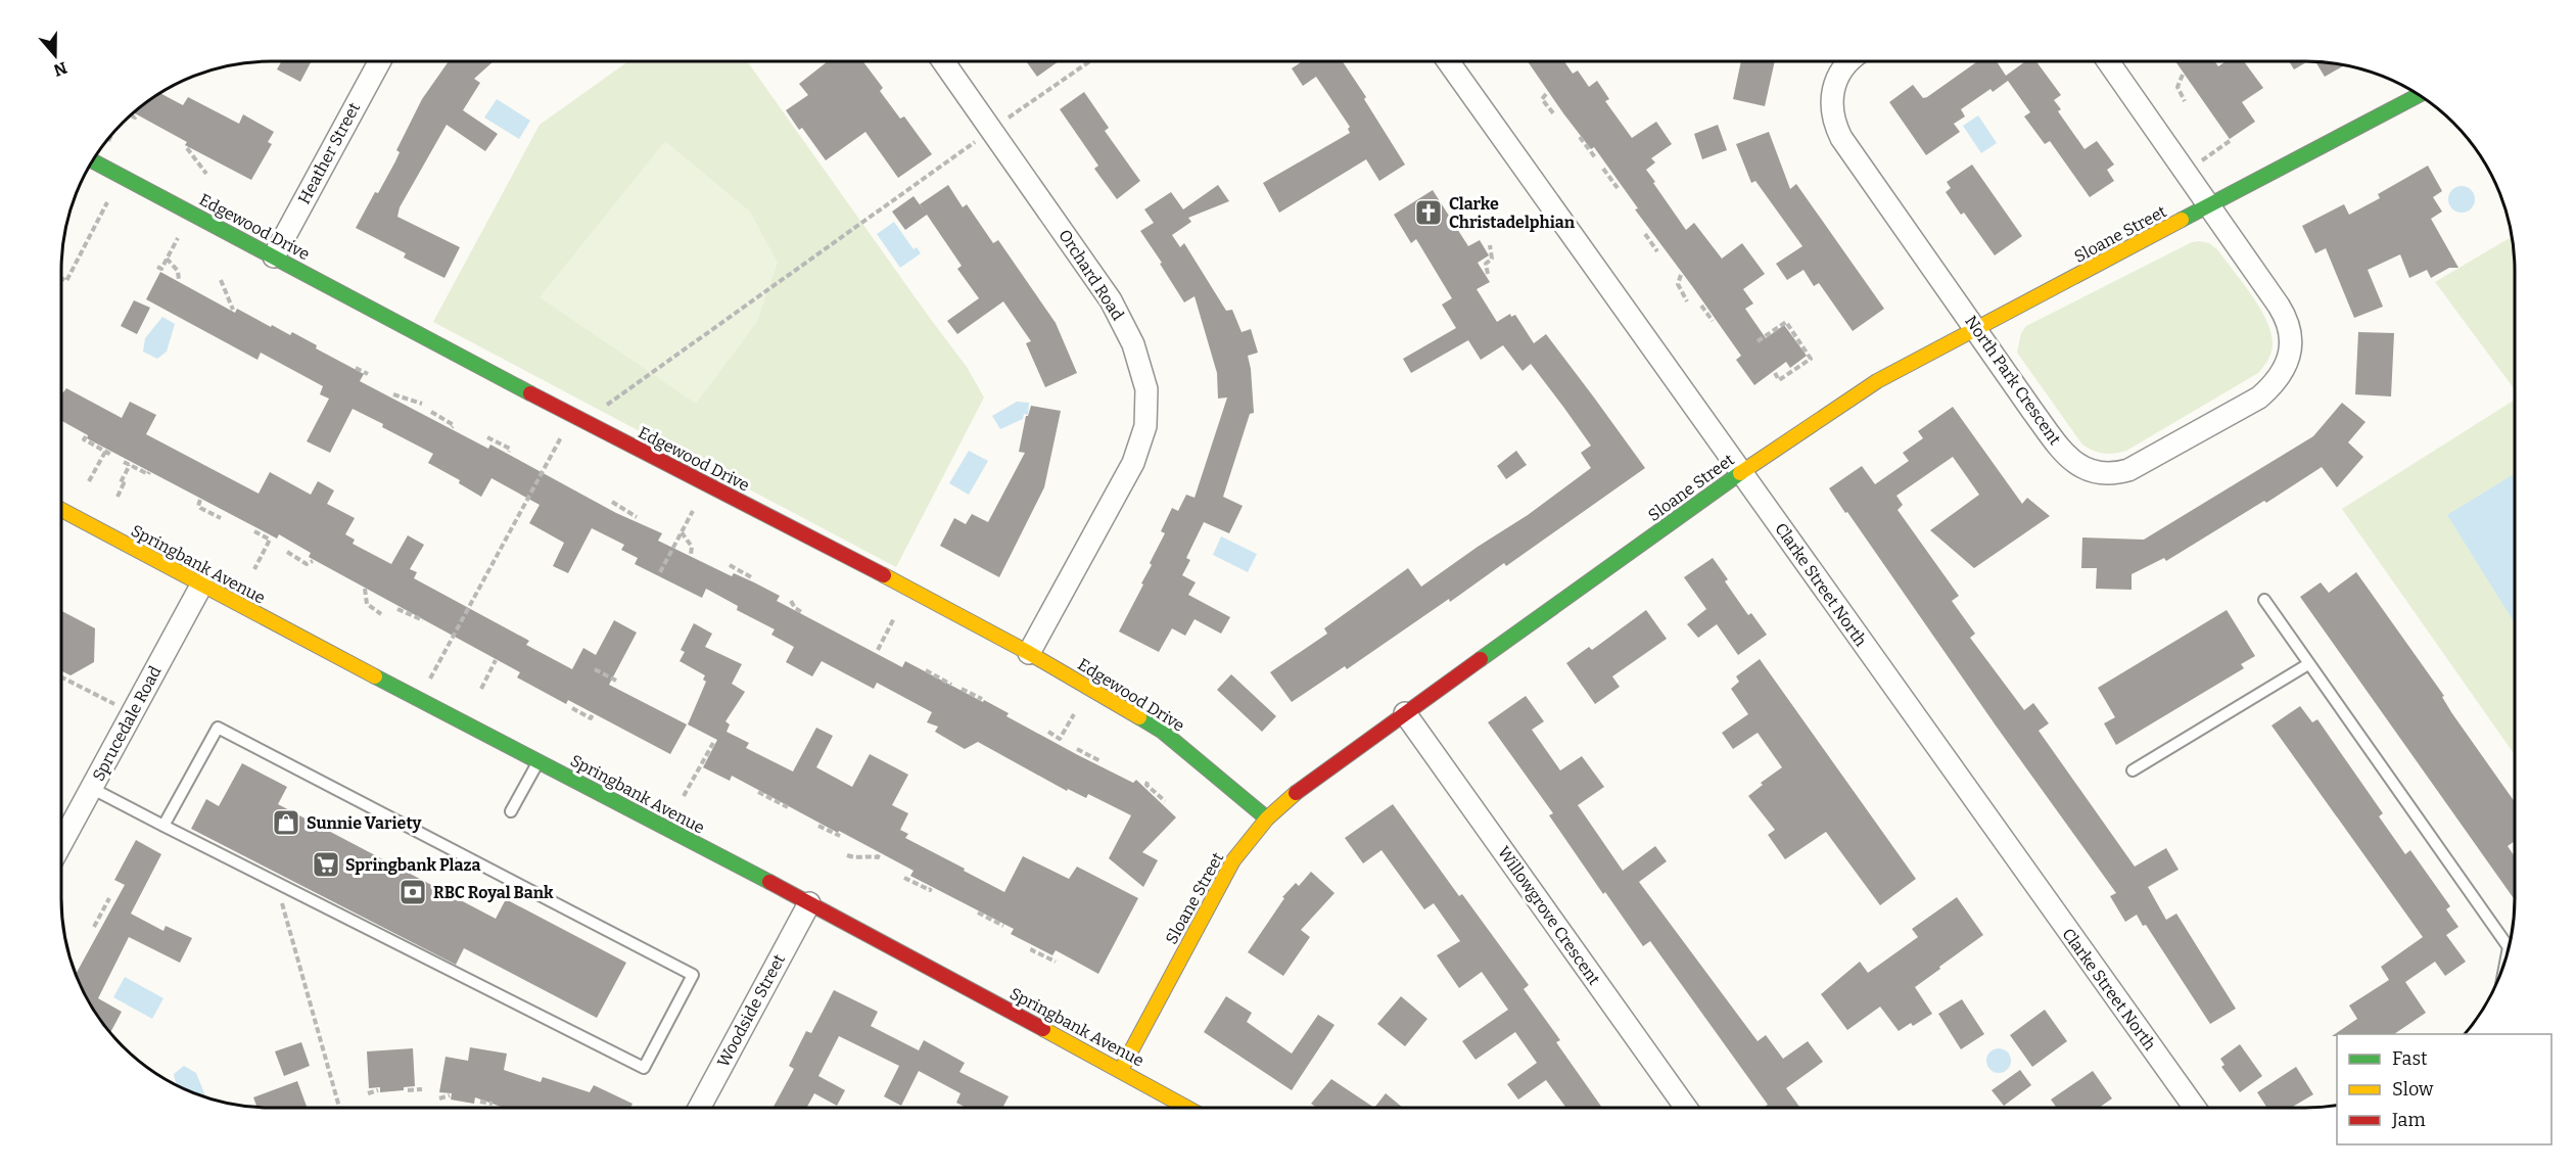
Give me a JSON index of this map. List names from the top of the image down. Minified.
{"streets":{"street":["Heather Street","Edgewood Drive","Sloane Street","Orchard Road","North Park Crescent","Springbank Avenue","Clarke Street North","Sprucedale Road","Willowgrove Crescent","Woodside Street"]},"crossings":[["Heather Street","Edgewood Drive"],["Edgewood Drive","Sloane Street"],["Edgewood Drive","Orchard Road"],["Sloane Street","North Park Crescent"],["Sloane Street","Springbank Avenue"],["Sloane Street","Clarke Street North"],["Sloane Street","Willowgrove Crescent"],["Springbank Avenue","Sprucedale Road"],["Springbank Avenue","Woodside Street"]],"places":{"church":["Clarke Christadelphian"],"shop":["Sunnie Variety"],"supermarket":["Springbank Plaza"],"bank":["RBC Royal Bank"]},"legend":["Fast","Slow","Jam"],"north":"bottom"}
